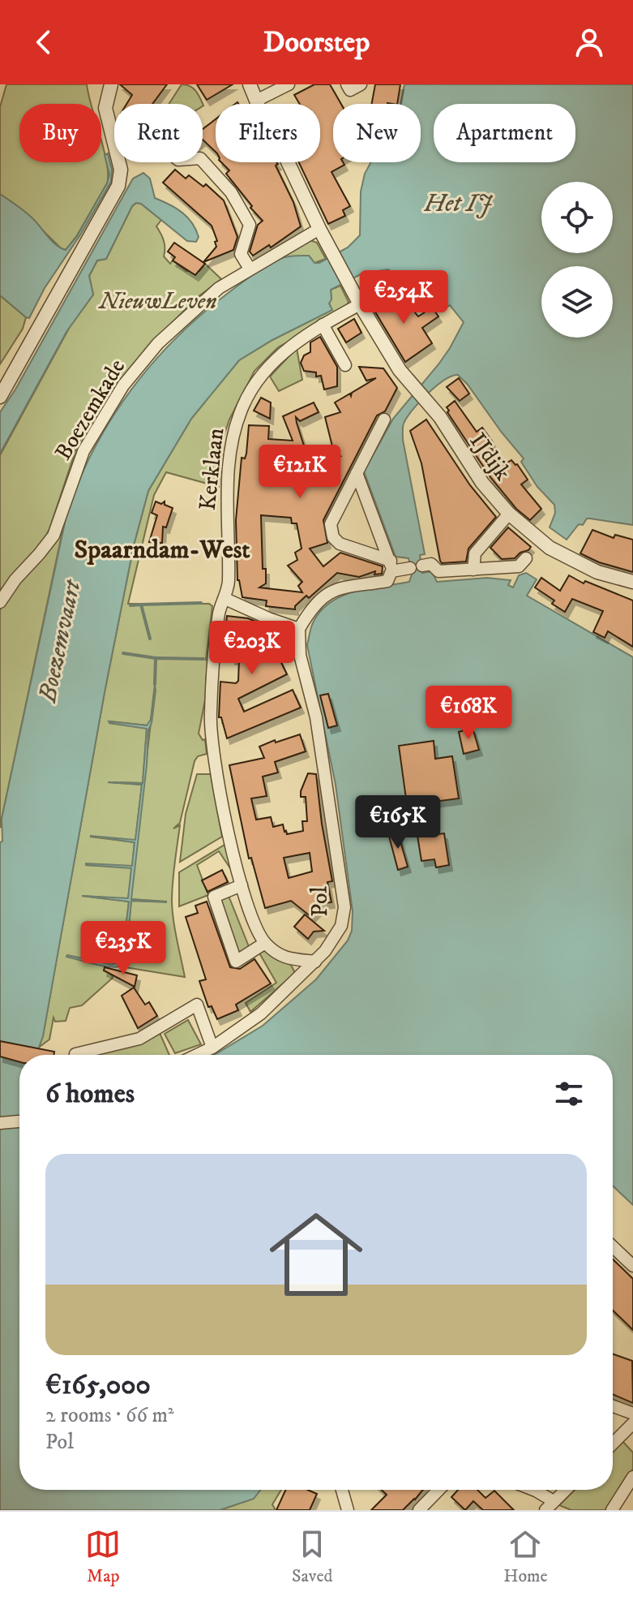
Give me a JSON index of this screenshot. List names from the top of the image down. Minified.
{"streets":{"street":["Boezemkade","IJdijk","Kerklaan","Pol"]},"crossings":[["Boezemkade","IJdijk"],["IJdijk","Kerklaan"]],"districts":["Spaarndam-West"],"water":["Het IJ","Boezemvaart"],"parks":["NieuwLeven"],"page":{"header":"Doorstep","chip":["Buy","Rent","Filters","New","Apartment"],"price":["€254K","€121K","€203K","€168K","€165K","€235K"],"heading":"6 homes","list":[{"name":"€165,000","note":"2 rooms · 66 m² · Pol"}],"tabs":["Map","Saved","Home"]}}
